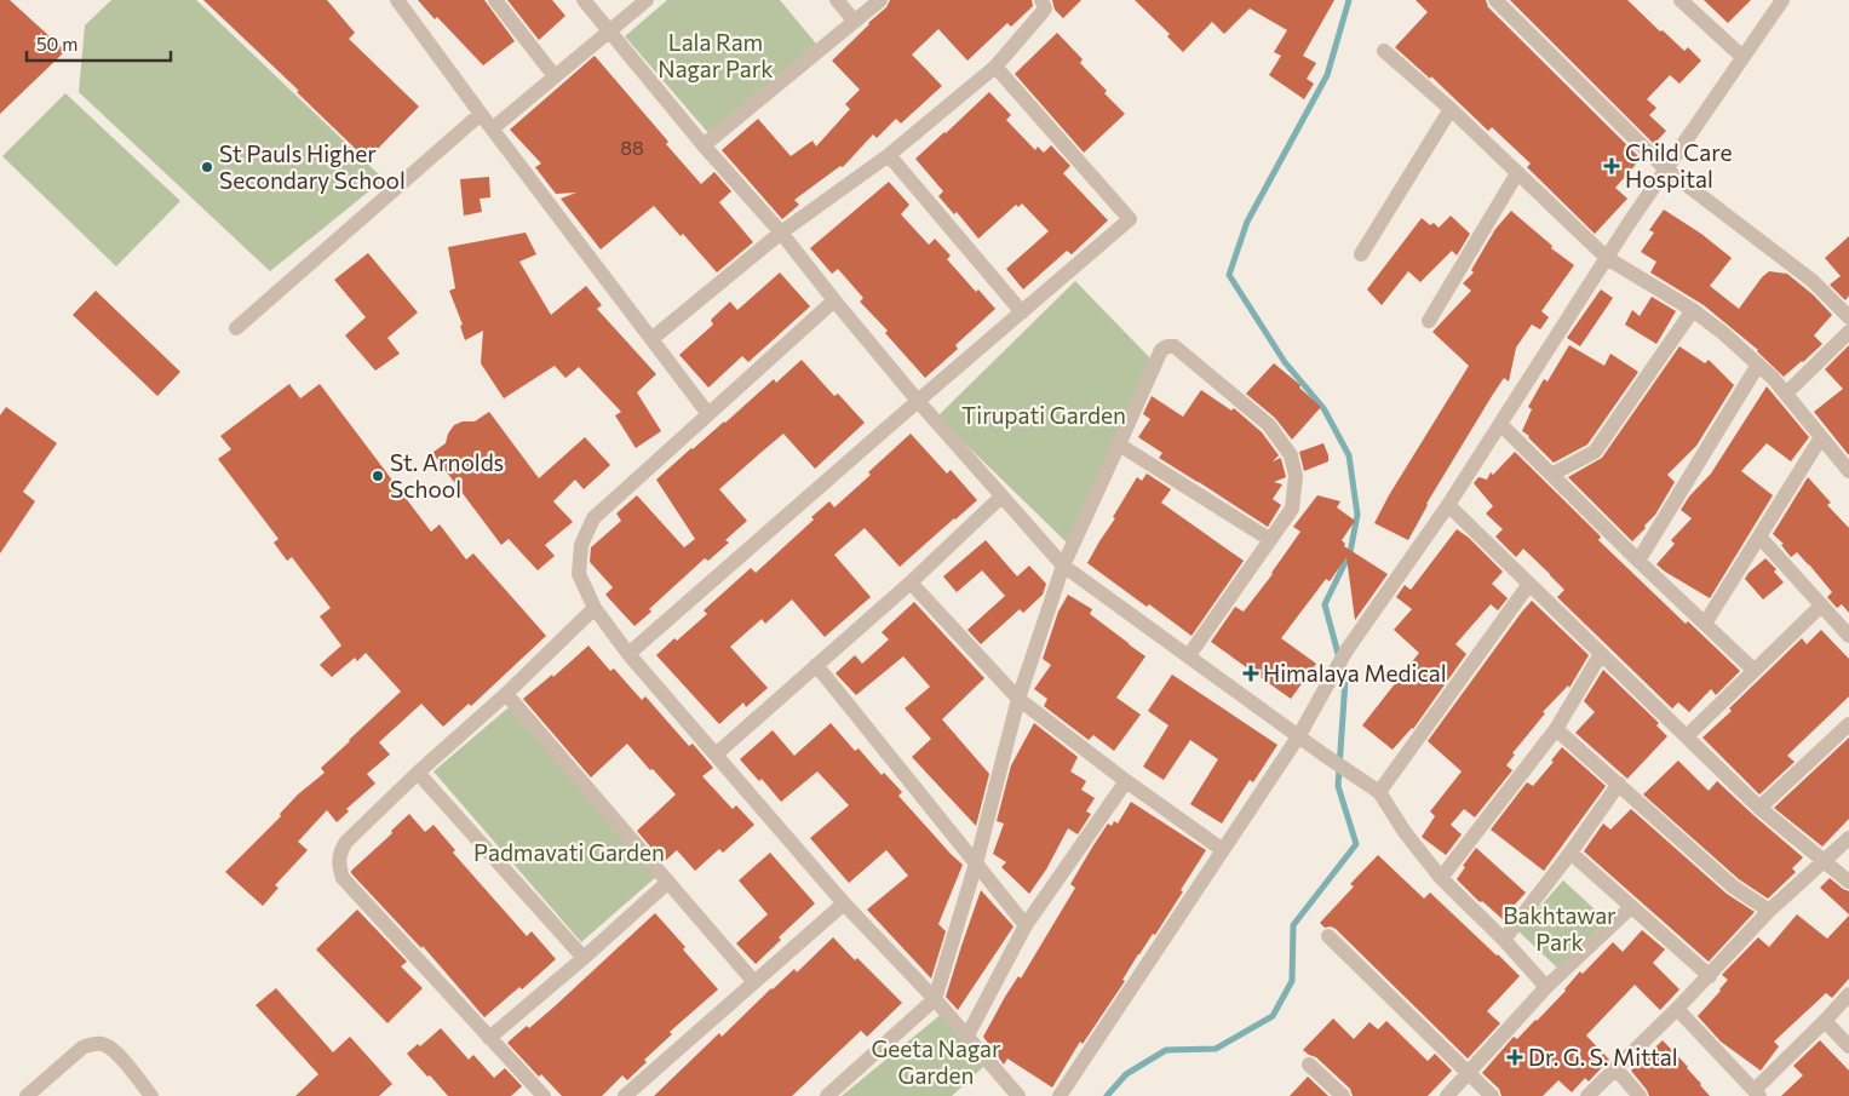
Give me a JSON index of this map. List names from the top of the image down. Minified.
{"parks":["Lala Ram Nagar Park","Tirupati Garden","Padmavati Garden","Bakhtawar Park","Geeta Nagar Garden"],"places":{"health":["Child Care Hospital","Himalaya Medical","Dr. G. S. Mittal"],"other":["St Pauls Higher Secondary School","St. Arnolds School"]},"house_numbers":["88"],"scale_bar":"50 m"}
